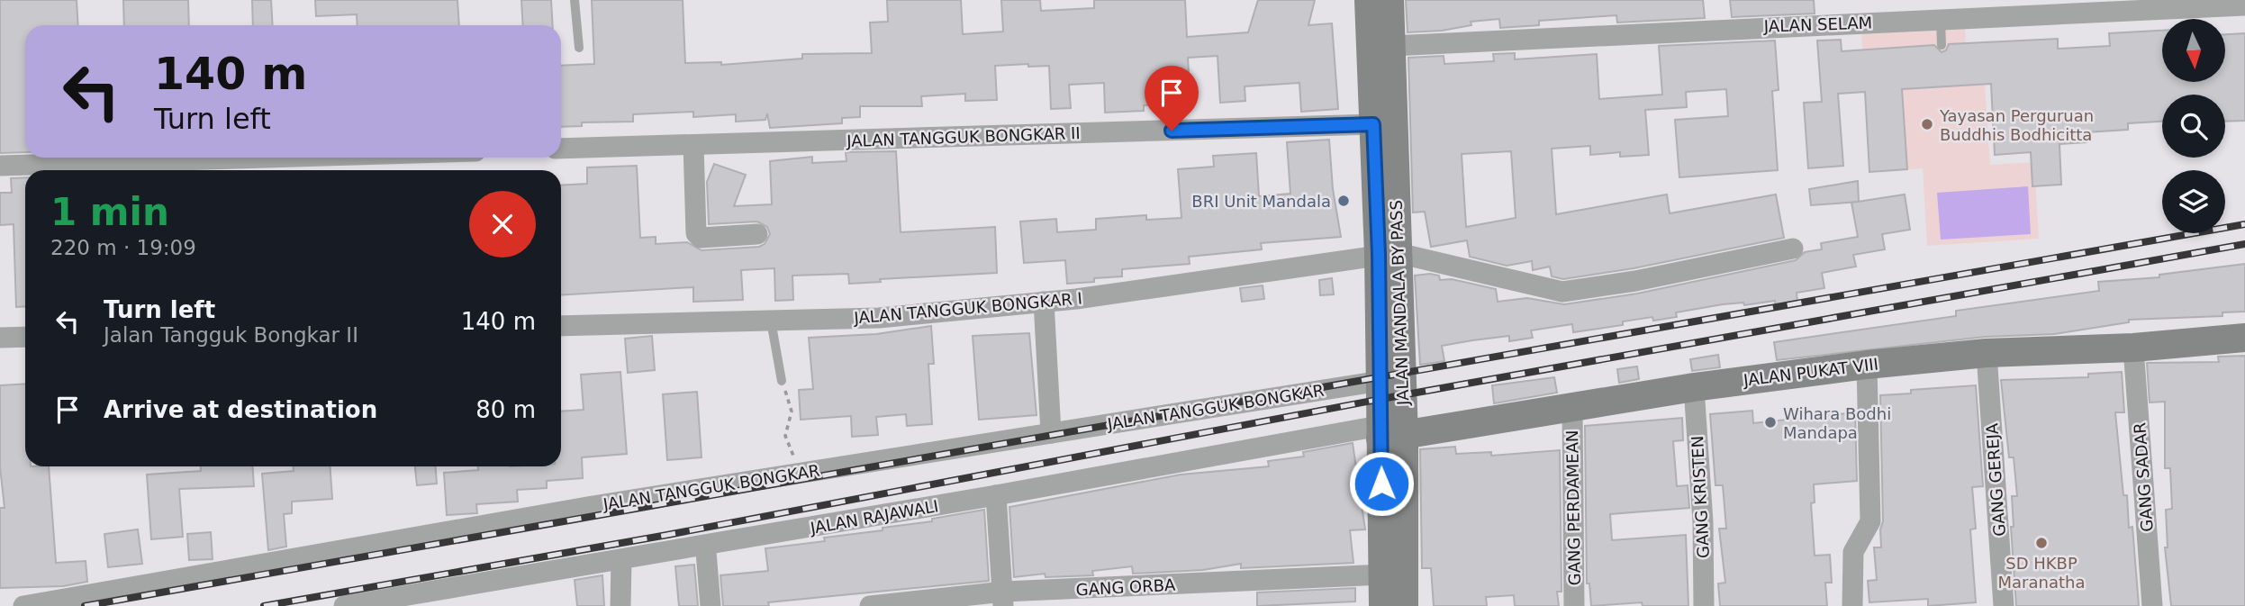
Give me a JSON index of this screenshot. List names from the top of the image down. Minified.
{"streets":{"street":["JALAN SELAM","JALAN TANGGUK BONGKAR II","JALAN MANDALA BY PASS","JALAN TANGGUK BONGKAR I","JALAN PUKAT VIII","JALAN TANGGUK BONGKAR","GANG SADAR","GANG GEREJA","GANG KRISTEN","GANG PERDAMEAN","JALAN RAJAWALI","GANG ORBA"]},"crossings":[["JALAN SELAM","JALAN MANDALA BY PASS"],["JALAN TANGGUK BONGKAR II","JALAN MANDALA BY PASS"],["JALAN MANDALA BY PASS","JALAN TANGGUK BONGKAR I"],["JALAN MANDALA BY PASS","JALAN PUKAT VIII"],["JALAN MANDALA BY PASS","JALAN TANGGUK BONGKAR"],["JALAN MANDALA BY PASS","JALAN RAJAWALI"],["JALAN MANDALA BY PASS","GANG ORBA"],["JALAN PUKAT VIII","GANG SADAR"],["JALAN PUKAT VIII","GANG GEREJA"],["JALAN PUKAT VIII","GANG KRISTEN"],["JALAN PUKAT VIII","GANG PERDAMEAN"],["JALAN PUKAT VIII","JALAN RAJAWALI"]],"places":["Yayasan Perguruan Buddhis Bodhicitta","BRI Unit Mandala","Wihara Bodhi Mandapa","SD HKBP Maranatha"],"north":"bottom","page":{"turn":["140 m","Turn left"],"heading":["1 min","220 m · 19:09"],"list":[{"name":"Turn left","note":"Jalan Tangguk Bongkar II","value":"140 m"},{"name":"Arrive at destination","value":"80 m"}]}}
